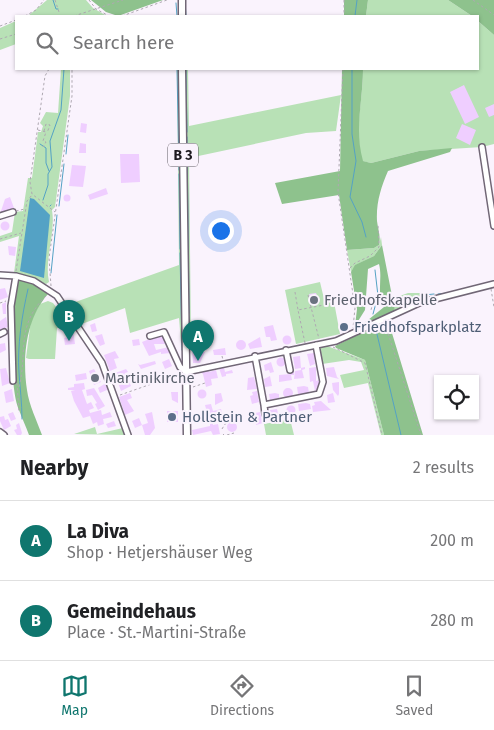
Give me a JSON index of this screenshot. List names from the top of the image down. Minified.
{"streets":{"main road":["B 3"]},"places":["Friedhofskapelle","Friedhofsparkplatz","Martinikirche","Hollstein & Partner"],"page":{"search":"Search here","pins":["B","A"],"heading":["Nearby","2 results"],"list":[{"mark":"A","name":"La Diva","note":"Shop · Hetjershäuser Weg","value":"200 m"},{"mark":"B","name":"Gemeindehaus","note":"Place · St.-Martini-Straße","value":"280 m"}],"nav":["Map","Directions","Saved"]}}
